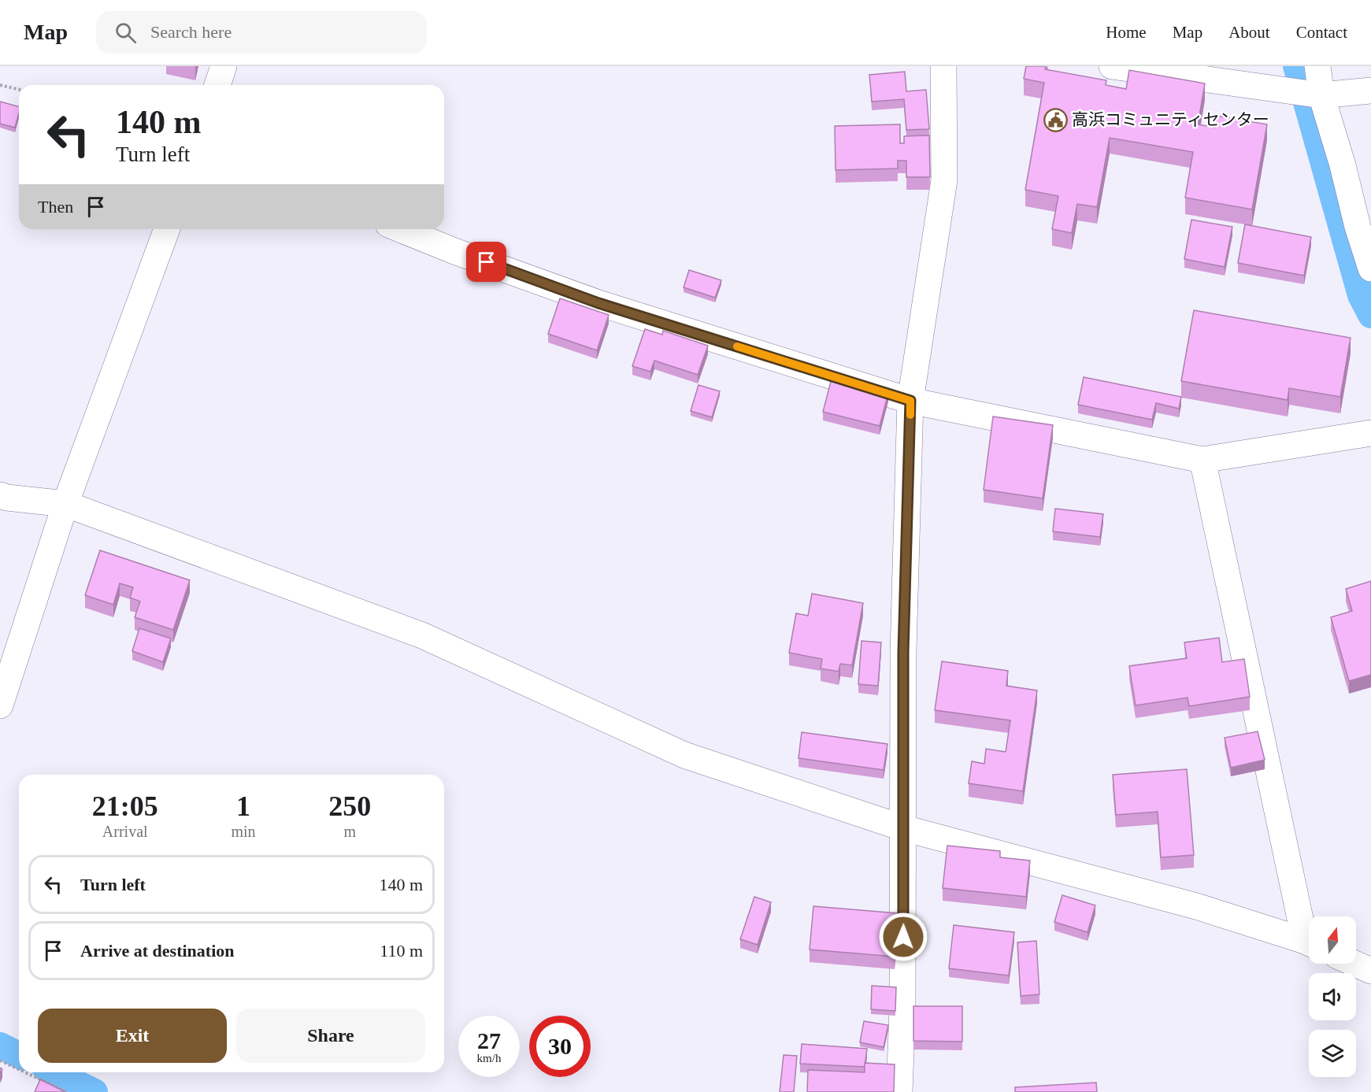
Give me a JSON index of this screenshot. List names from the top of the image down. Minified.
{"places":{"public building":["高浜コミュニティセンター"]},"north":"top","page":{"header":"Map","search":"Search here","nav":["Home","Map","About","Contact"],"turn":["140 m","Turn left"],"then":"Then","eta":["21:05","Arrival","1","min","250","m"],"list":[{"name":"Turn left","value":"140 m"},{"name":"Arrive at destination","value":"110 m"}],"buttons":["Exit","Share"],"speed":"27 km/h","limit":"30"}}
